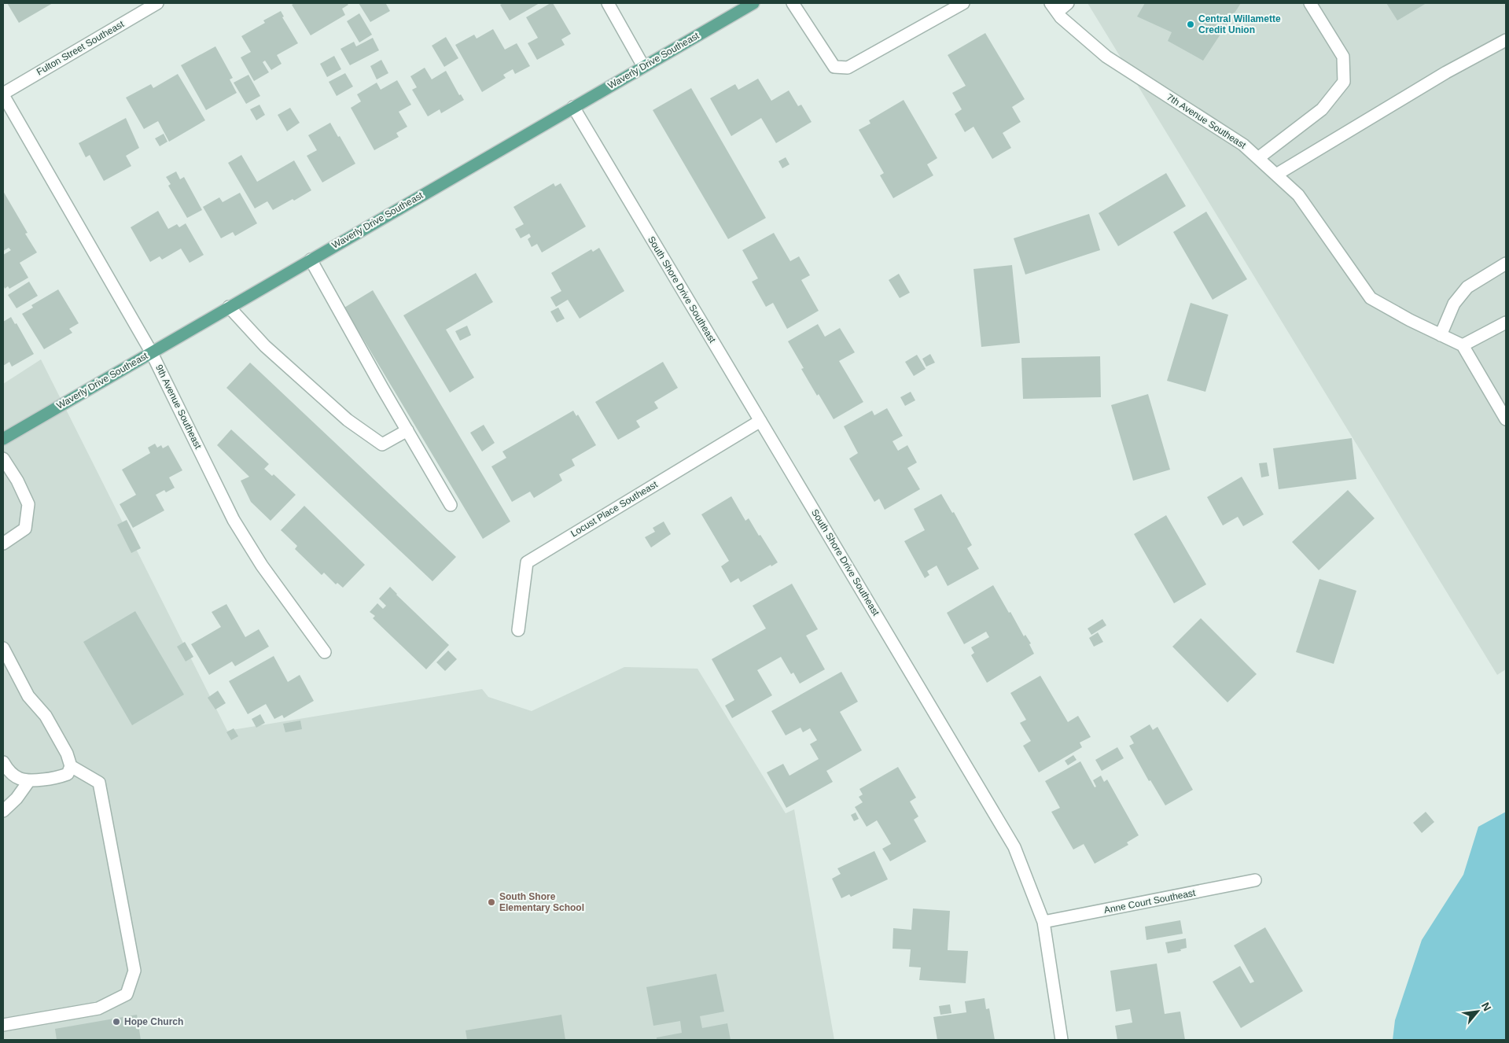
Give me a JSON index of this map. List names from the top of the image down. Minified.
{"streets":{"main road":["Waverly Drive Southeast"],"street":["Fulton Street Southeast","7th Avenue Southeast","South Shore Drive Southeast","9th Avenue Southeast","Locust Place Southeast","Anne Court Southeast"]},"crossings":[["Fulton Street Southeast","9th Avenue Southeast"],["Waverly Drive Southeast","South Shore Drive Southeast"],["Waverly Drive Southeast","9th Avenue Southeast"],["South Shore Drive Southeast","Locust Place Southeast"],["South Shore Drive Southeast","Anne Court Southeast"]],"places":["Central Willamette Credit Union","South Shore Elementary School","Hope Church"],"north":"top right"}
